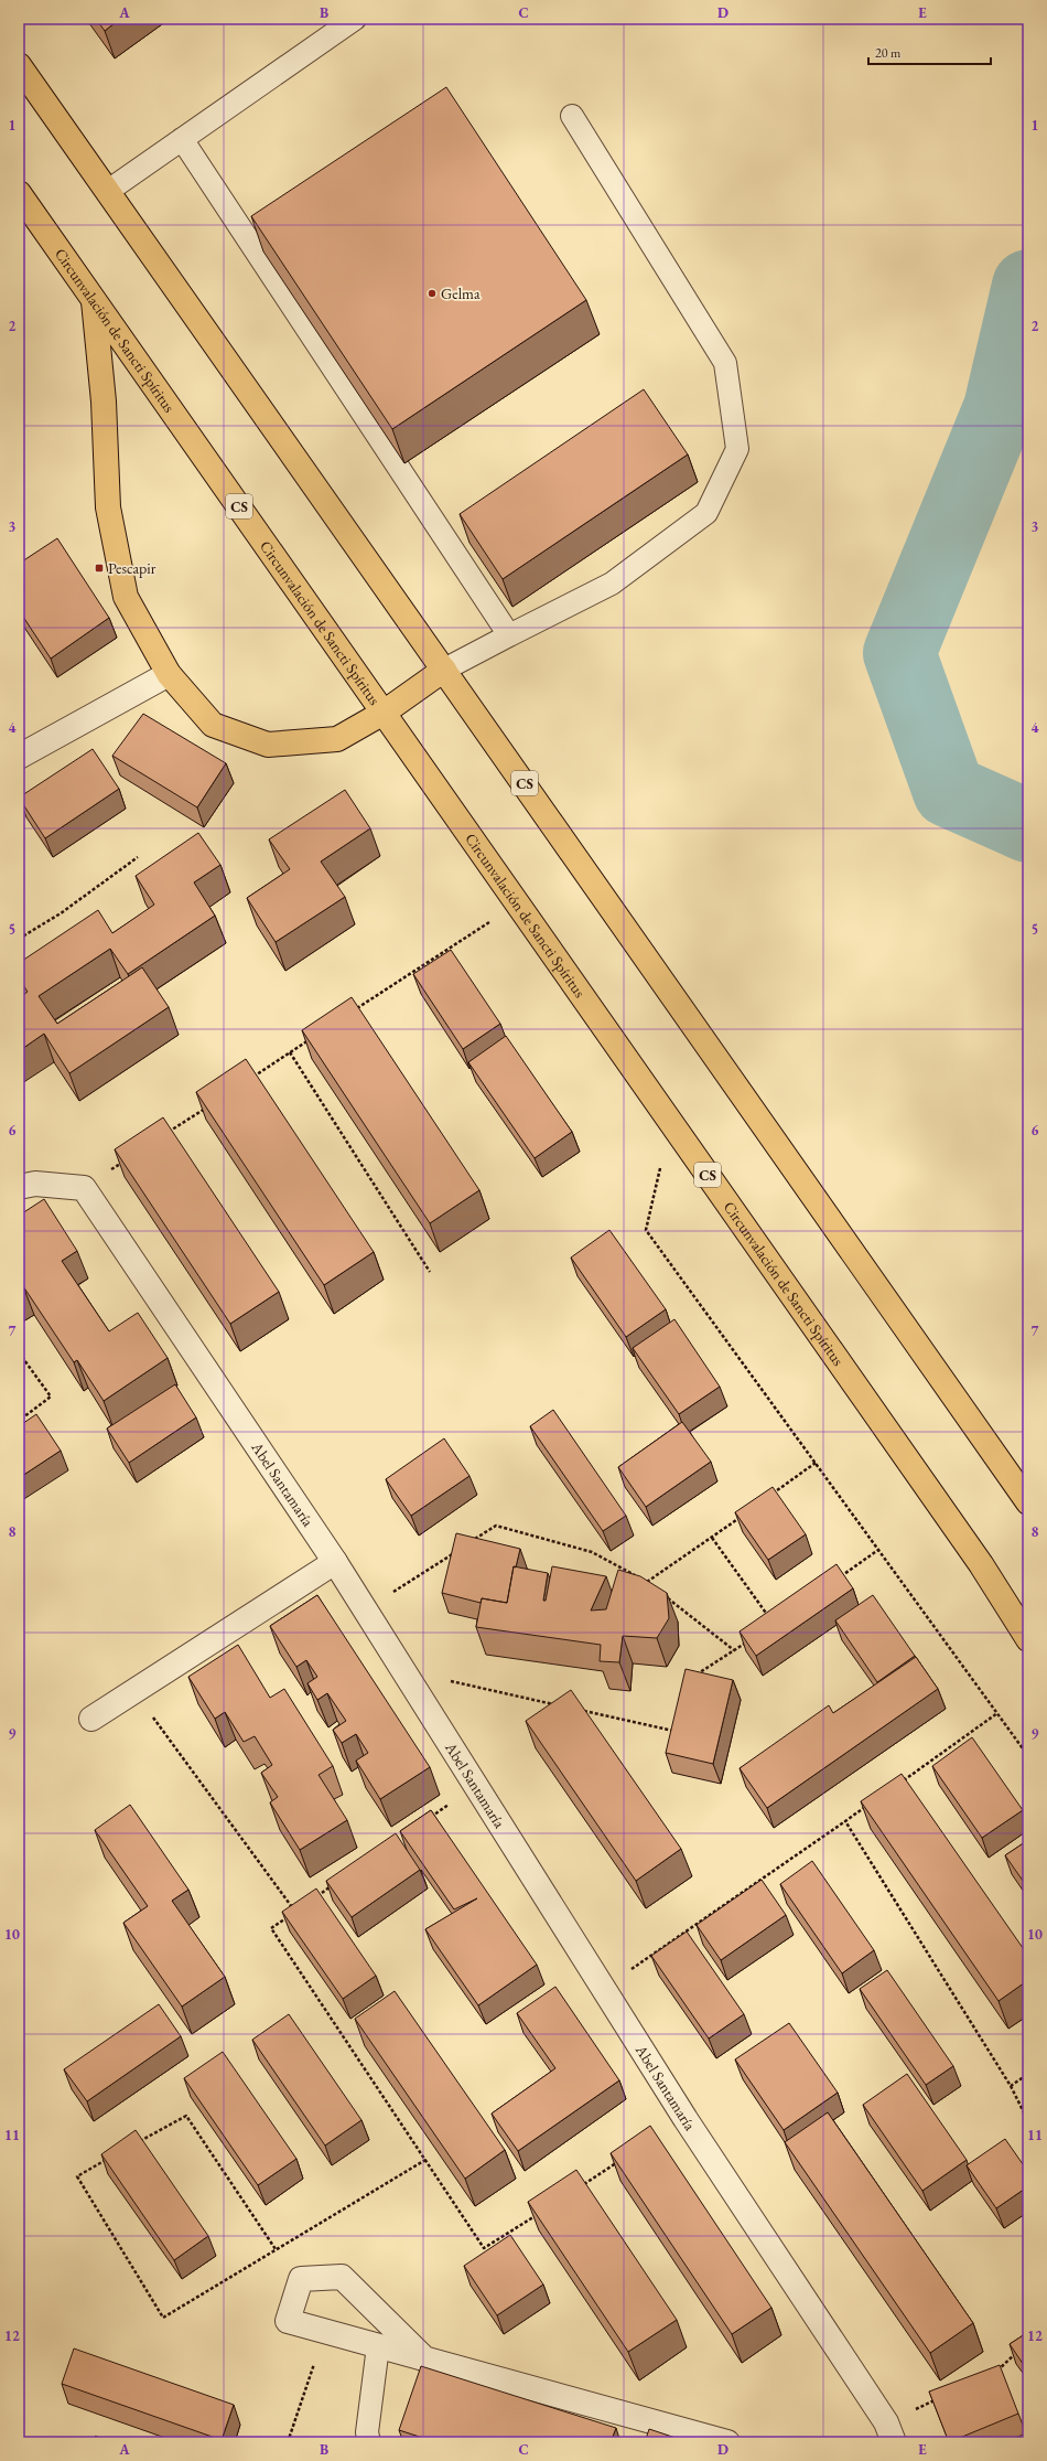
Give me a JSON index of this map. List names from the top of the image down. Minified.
{"streets":{"highway":["Circunvalación de Sancti Spíritus","CS"],"street":["Abel Santamaría"]},"places":{"other":["Gelma"],"transit":["Pescapir"]},"scale_bar":"20 m","grid":{"columns":["A","B","C","D","E"],"rows":["1","2","3","4","5","6","7","8","9","10","11","12"]}}
